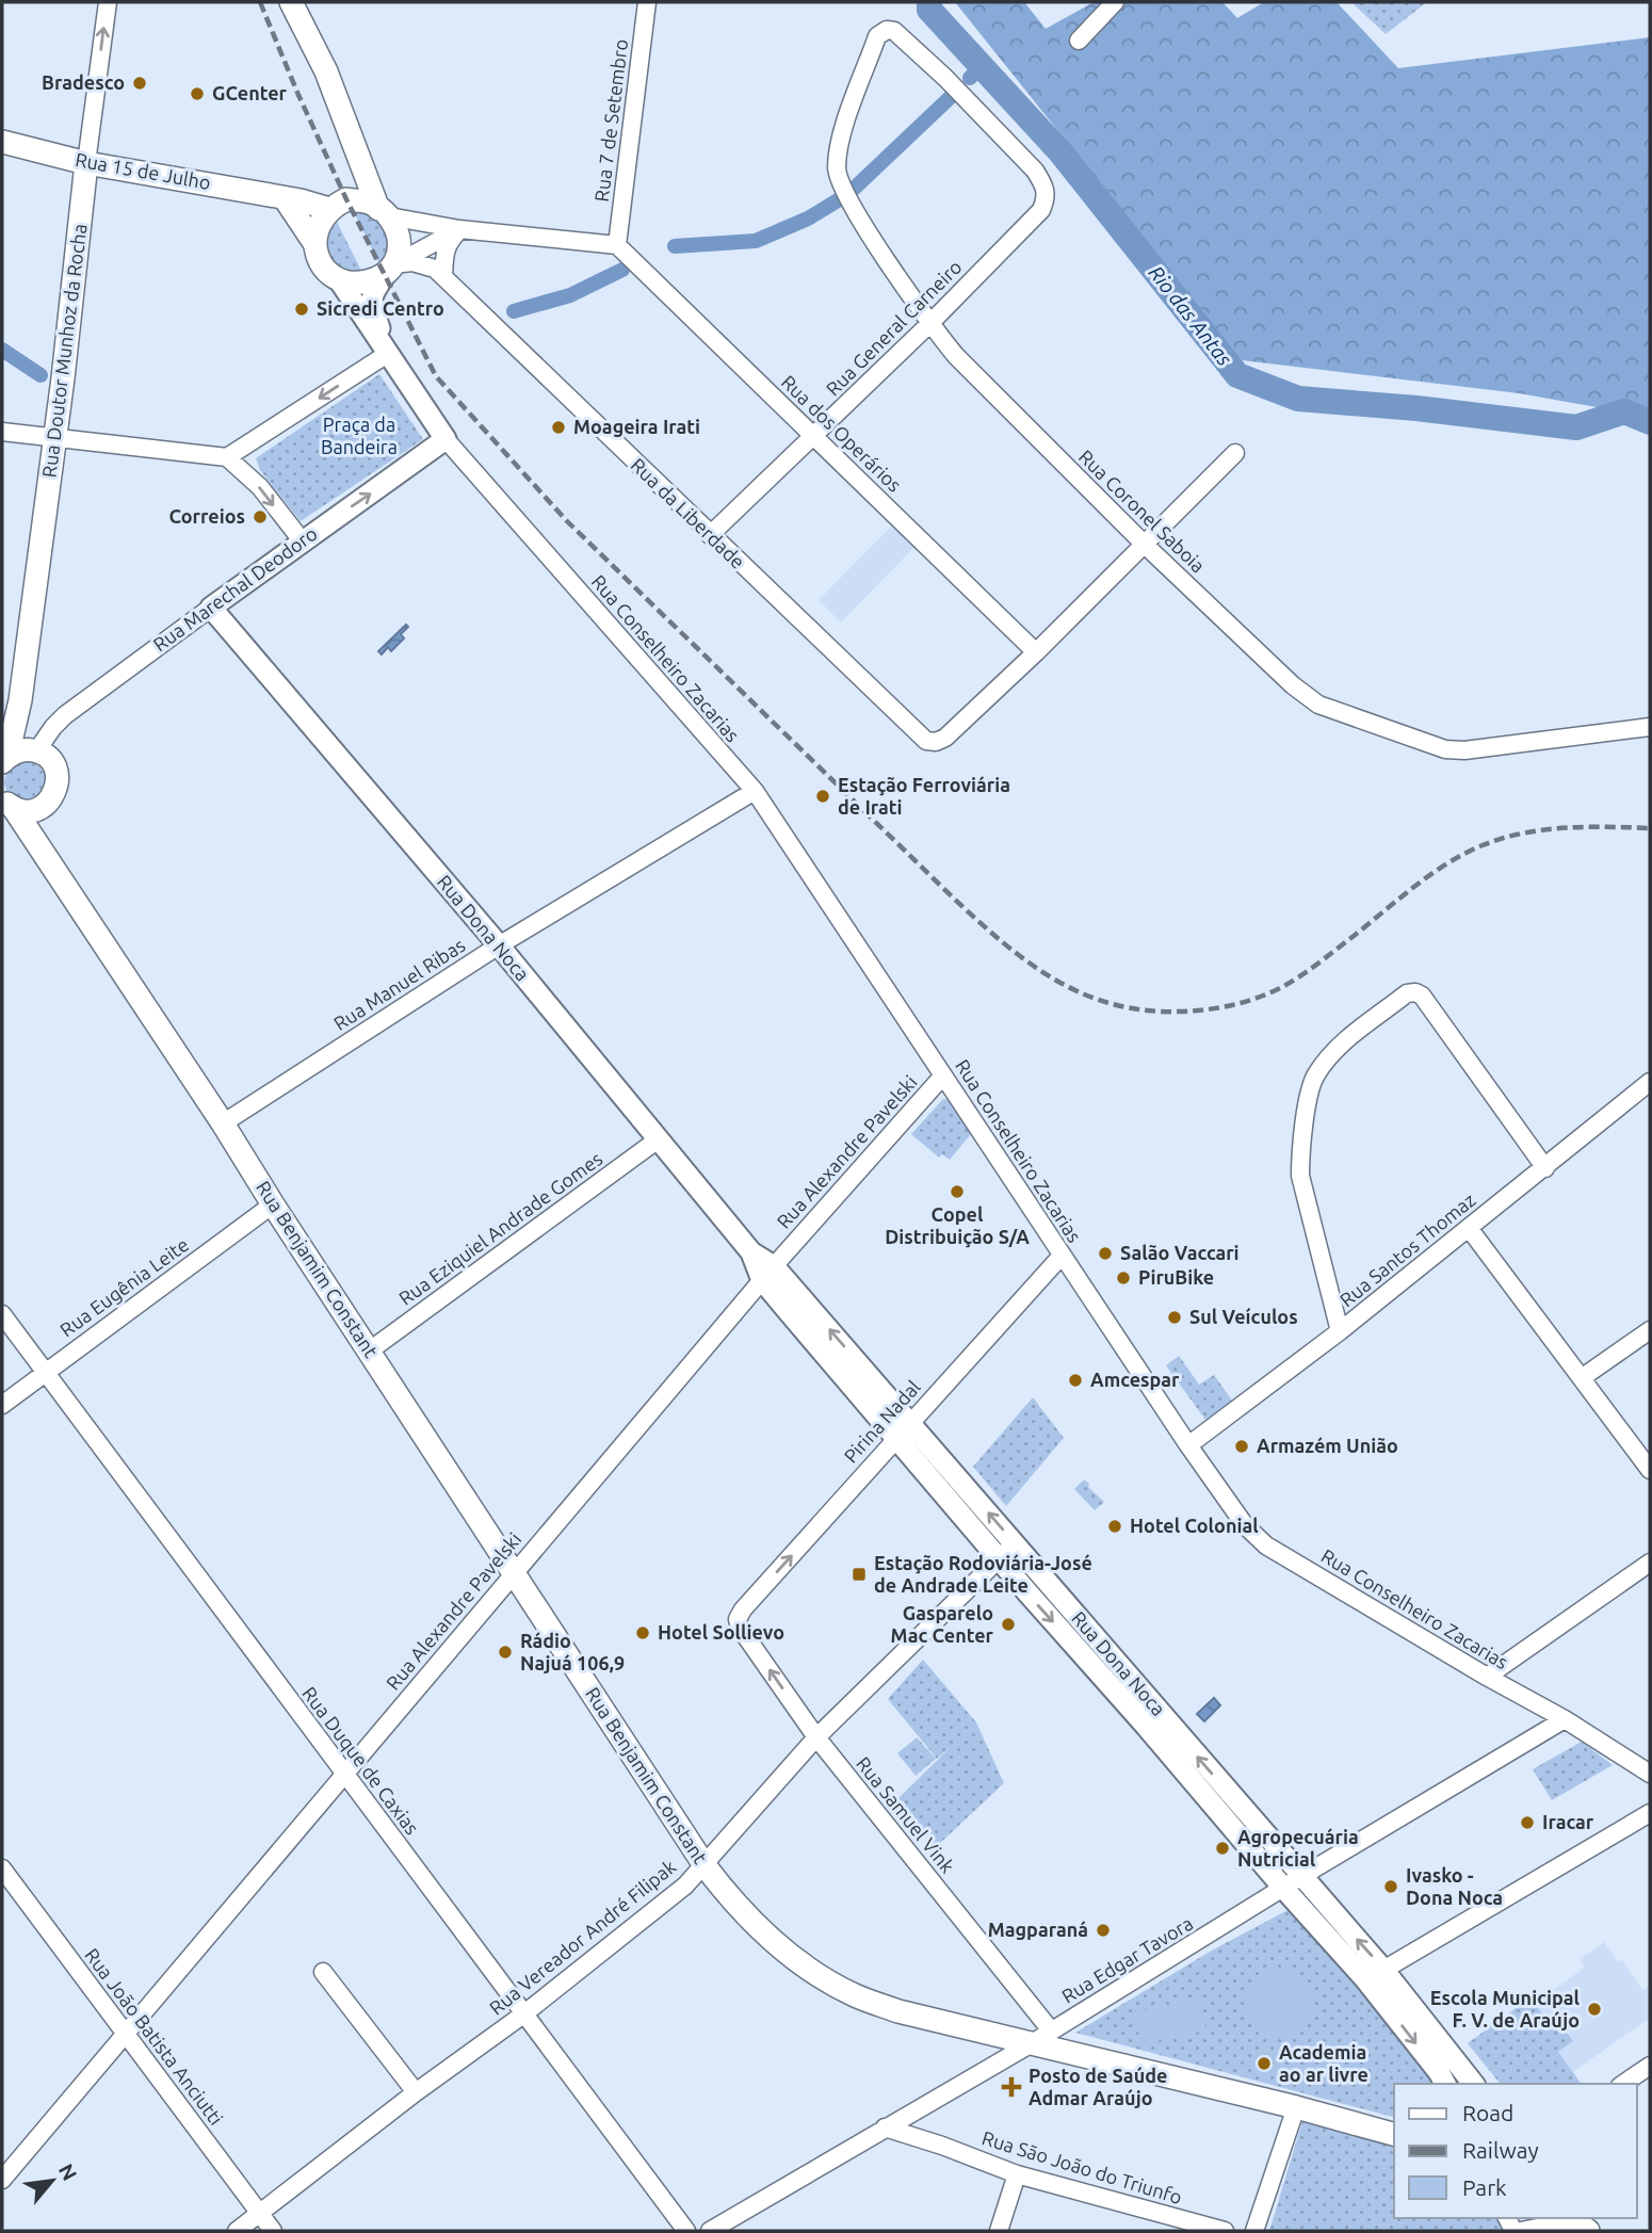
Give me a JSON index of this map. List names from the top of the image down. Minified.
{"streets":{"main road":["Rua 15 de Julho","Rua Doutor Munhoz da Rocha","Rua Benjamim Constant"],"street":["Rua 7 de Setembro","Rua General Carneiro","Rua dos Operários","Rua Coronel Saboia","Rua da Liberdade","Rua Marechal Deodoro","Rua Conselheiro Zacarias","Rua Dona Noca","Rua Manuel Ribas","Rua Alexandre Pavelski","Rua Eziquiel Andrade Gomes","Rua Santos Thomaz","Rua Eugênia Leite","Pirina Nadal","Rua Duque de Caxias","Rua Samuel Vink","Rua Vereador André Filipak","Rua Edgar Tavora","Rua João Batista Anciutti","Rua São João do Triunfo"]},"crossings":[["Rua 7 de Setembro","Rua dos Operários"],["Rua 15 de Julho","Rua Doutor Munhoz da Rocha"],["Rua 15 de Julho","Rua da Liberdade"],["Rua General Carneiro","Rua dos Operários"],["Rua General Carneiro","Rua Coronel Saboia"],["Rua General Carneiro","Rua da Liberdade"],["Rua Doutor Munhoz da Rocha","Rua Marechal Deodoro"],["Rua dos Operários","Rua da Liberdade"],["Rua Marechal Deodoro","Rua Conselheiro Zacarias"],["Rua Marechal Deodoro","Rua Dona Noca"],["Rua Conselheiro Zacarias","Rua Manuel Ribas"],["Rua Conselheiro Zacarias","Rua Alexandre Pavelski"],["Rua Conselheiro Zacarias","Rua Santos Thomaz"],["Rua Conselheiro Zacarias","Pirina Nadal"],["Rua Conselheiro Zacarias","Rua Edgar Tavora"],["Rua Dona Noca","Rua Manuel Ribas"],["Rua Dona Noca","Rua Alexandre Pavelski"],["Rua Dona Noca","Rua Eziquiel Andrade Gomes"],["Rua Dona Noca","Pirina Nadal"],["Rua Dona Noca","Rua Vereador André Filipak"],["Rua Dona Noca","Rua Edgar Tavora"],["Rua Manuel Ribas","Rua Benjamim Constant"],["Rua Alexandre Pavelski","Rua Benjamim Constant"],["Rua Alexandre Pavelski","Rua Duque de Caxias"],["Rua Alexandre Pavelski","Rua João Batista Anciutti"],["Rua Eziquiel Andrade Gomes","Rua Benjamim Constant"],["Rua Benjamim Constant","Rua Eugênia Leite"],["Rua Benjamim Constant","Rua Vereador André Filipak"],["Rua Benjamim Constant","Rua Edgar Tavora"],["Rua Eugênia Leite","Rua Duque de Caxias"],["Pirina Nadal","Rua Samuel Vink"],["Rua Duque de Caxias","Rua Vereador André Filipak"],["Rua Samuel Vink","Rua Vereador André Filipak"],["Rua Samuel Vink","Rua Edgar Tavora"],["Rua Vereador André Filipak","Rua João Batista Anciutti"],["Rua Edgar Tavora","Rua São João do Triunfo"]],"one_way":["Pirina Nadal"],"water":["Rio das Antas"],"parks":["Praça da Bandeira"],"places":{"other":["Bradesco","GCenter","Sicredi Centro","Moageira Irati","Correios","Estação Ferroviária de Irati","Copel Distribuição S/A","Salão Vaccari","PiruBike","Sul Veículos","Amcespar","Armazém União","Hotel Colonial","Gasparelo Mac Center","Hotel Sollievo","Rádio Najuá 106,9","Iracar","Agropecuária Nutricial","Ivasko - Dona Noca","Magparaná","Escola Municipal F. V. de Araújo","Academia ao ar livre"],"transit":["Estação Rodoviária-José de Andrade Leite"],"health":["Posto de Saúde Admar Araújo"]},"legend":["Road","Railway","Park"],"north":"top right"}
